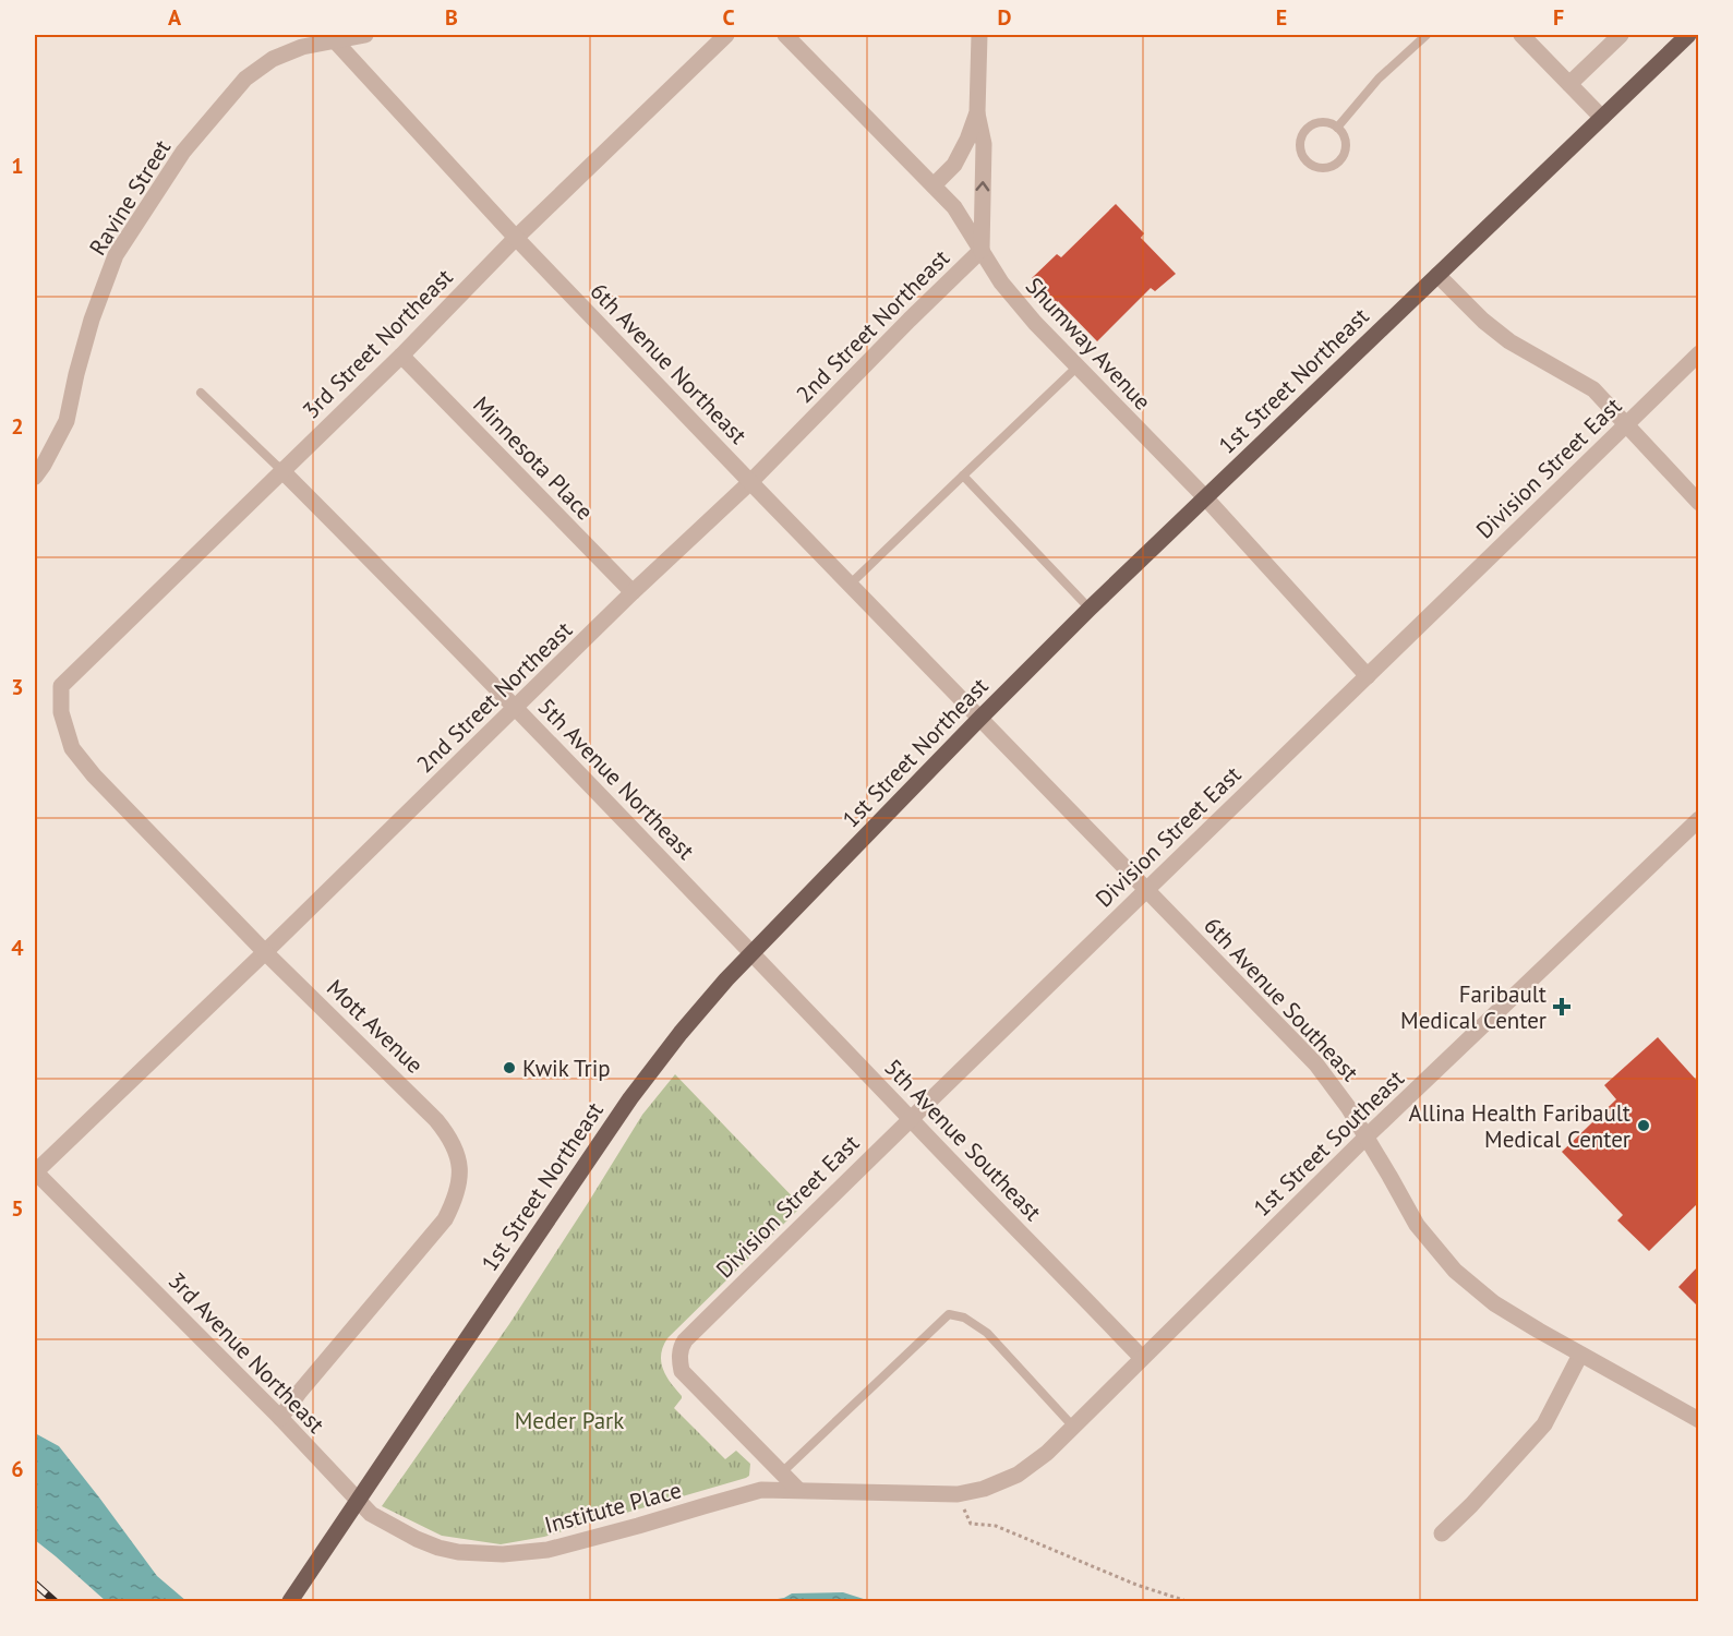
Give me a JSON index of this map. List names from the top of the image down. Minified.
{"streets":{"main road":["1st Street Northeast"],"street":["Ravine Street","2nd Street Northeast","3rd Street Northeast","Shumway Avenue","6th Avenue Northeast","Minnesota Place","Division Street East","5th Avenue Northeast","6th Avenue Southeast","Mott Avenue","5th Avenue Southeast","1st Street Southeast","3rd Avenue Northeast","Institute Place"]},"crossings":[["Ravine Street","6th Avenue Northeast"],["2nd Street Northeast","Shumway Avenue"],["2nd Street Northeast","6th Avenue Northeast"],["2nd Street Northeast","Minnesota Place"],["2nd Street Northeast","5th Avenue Northeast"],["2nd Street Northeast","Mott Avenue"],["2nd Street Northeast","3rd Avenue Northeast"],["3rd Street Northeast","6th Avenue Northeast"],["3rd Street Northeast","Minnesota Place"],["3rd Street Northeast","5th Avenue Northeast"],["3rd Street Northeast","Mott Avenue"],["Shumway Avenue","1st Street Northeast"],["Shumway Avenue","Division Street East"],["6th Avenue Northeast","1st Street Northeast"],["6th Avenue Northeast","6th Avenue Southeast"],["1st Street Northeast","5th Avenue Northeast"],["1st Street Northeast","6th Avenue Southeast"],["1st Street Northeast","5th Avenue Southeast"],["Division Street East","6th Avenue Southeast"],["Division Street East","5th Avenue Southeast"],["5th Avenue Northeast","5th Avenue Southeast"],["6th Avenue Southeast","1st Street Southeast"],["Mott Avenue","3rd Avenue Northeast"],["5th Avenue Southeast","1st Street Southeast"],["1st Street Southeast","Institute Place"],["3rd Avenue Northeast","Institute Place"]],"parks":["Meder Park"],"places":{"health":["Faribault Medical Center"],"other":["Kwik Trip","Allina Health Faribault Medical Center"]},"grid":{"columns":["A","B","C","D","E","F"],"rows":["1","2","3","4","5","6"]}}
